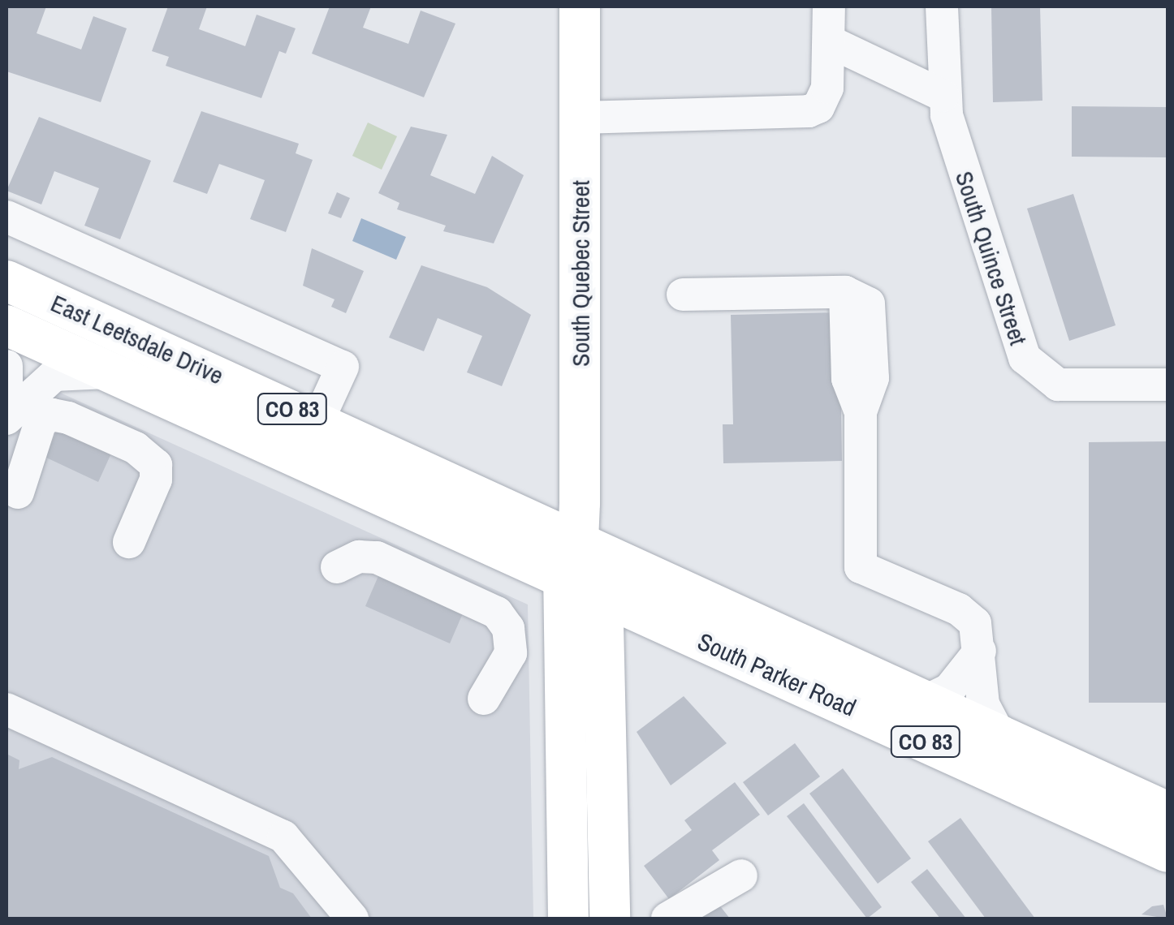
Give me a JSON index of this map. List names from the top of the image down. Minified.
{"streets":{"main road":["South Quebec Street","East Leetsdale Drive","CO 83","South Parker Road"],"street":["South Quince Street"]},"crossings":[["South Quebec Street","East Leetsdale Drive"],["South Quebec Street","South Parker Road"],["East Leetsdale Drive","South Parker Road"]]}
